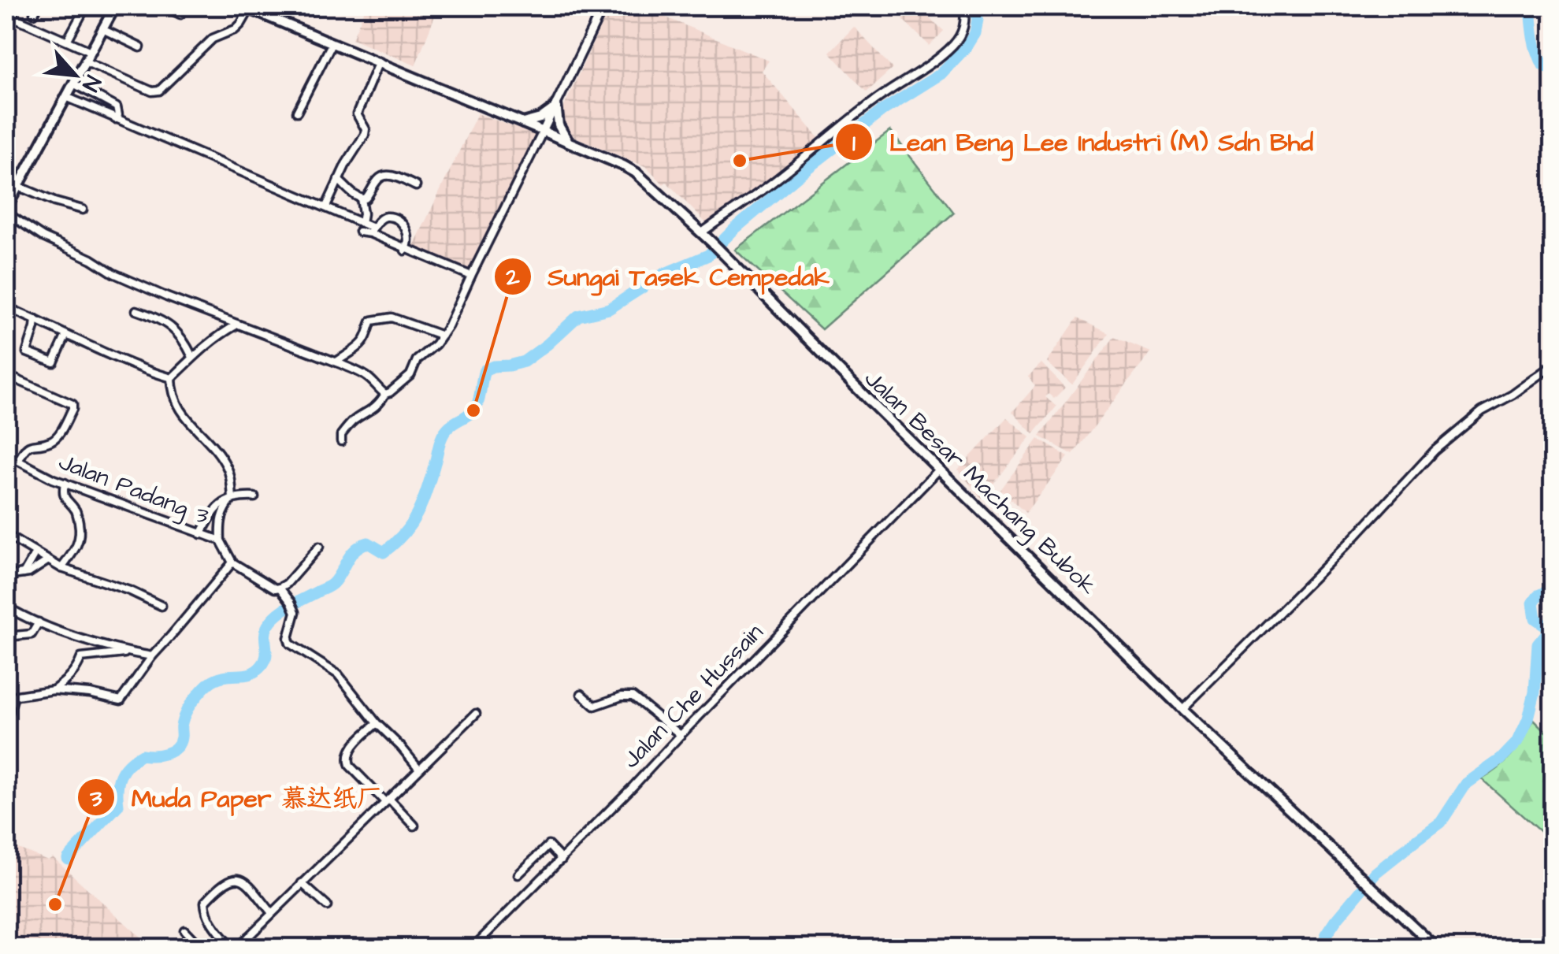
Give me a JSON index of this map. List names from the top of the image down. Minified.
{"streets":{"main road":["Jalan Besar Machang Bubok"],"street":["Jalan Padang 3","Jalan Che Hussain"]},"crossings":[["Jalan Besar Machang Bubok","Jalan Che Hussain"]],"places":["Lean Beng Lee Industri (M) Sdn Bhd","Sungai Tasek Cempedak","Muda Paper 慕达纸厂"],"north":"bottom right"}
